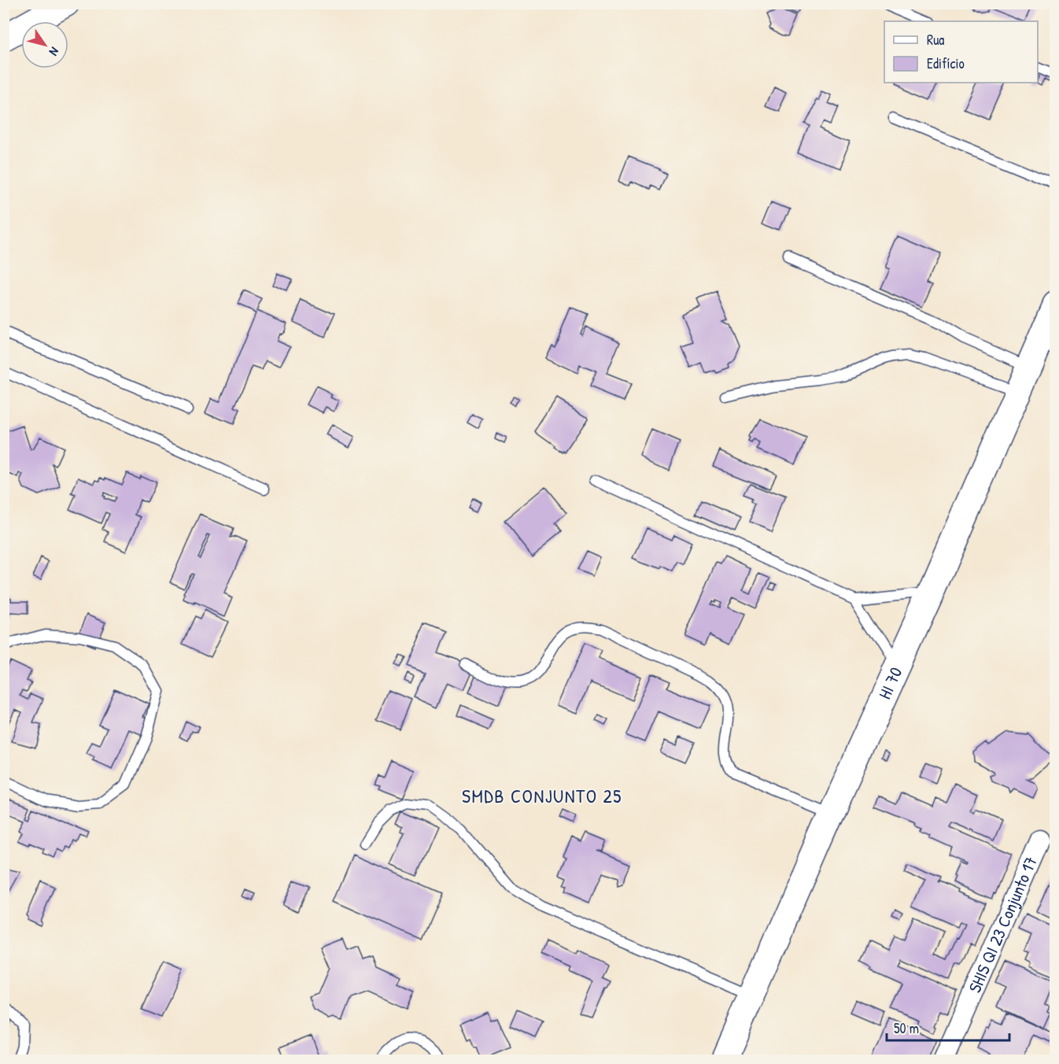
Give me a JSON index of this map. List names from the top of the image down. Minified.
{"streets":{"street":["HI 70","SHIS QI 23 Conjunto 17"]},"districts":["SMDB CONJUNTO 25"],"legend":["Rua","Edifício"],"scale_bar":"50 m","north":"bottom right"}
